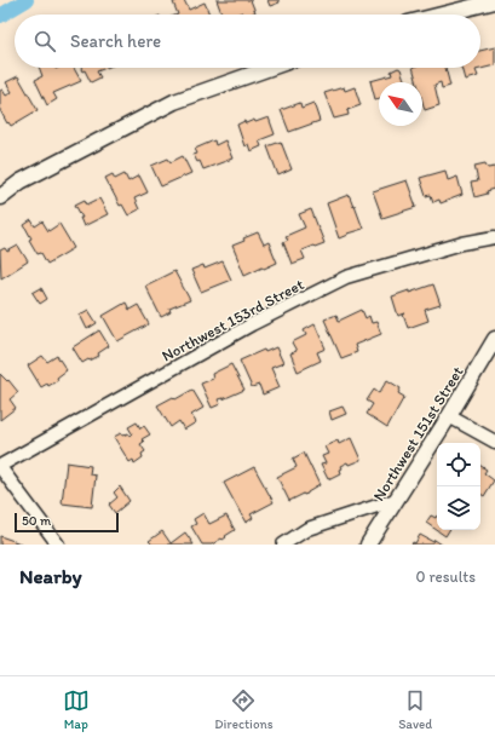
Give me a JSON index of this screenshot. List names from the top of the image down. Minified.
{"streets":{"street":["Northwest 153rd Street","Northwest 151st Street"]},"scale_bar":"50 m","north":"top left","page":{"search":"Search here","scale":"50 m","heading":["Nearby","0 results"],"nav":["Map","Directions","Saved"]}}
